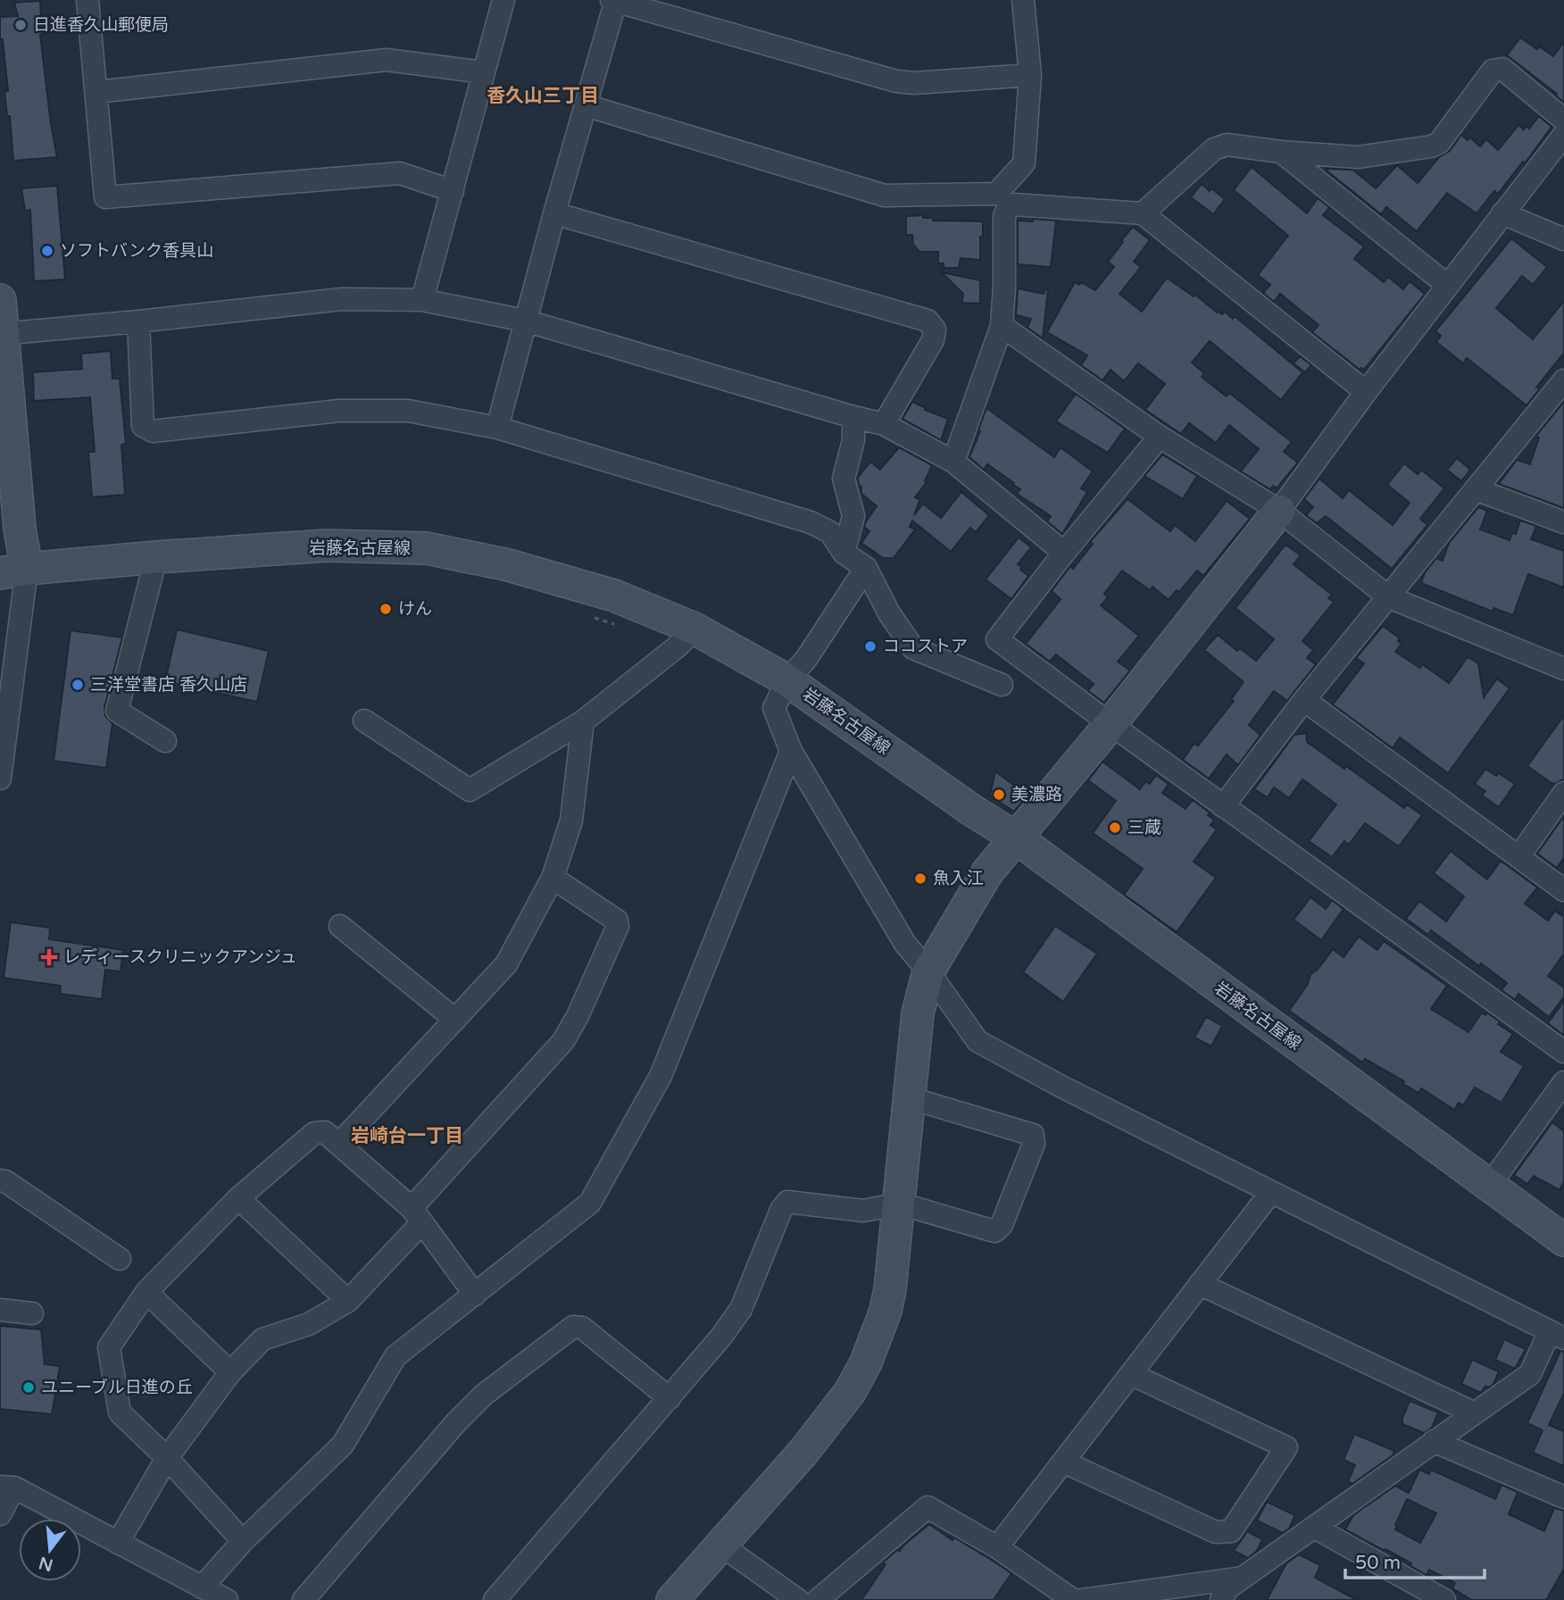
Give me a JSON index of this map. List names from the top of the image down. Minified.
{"streets":{"main road":["岩藤名古屋線"]},"districts":["香久山三丁目","岩崎台一丁目"],"places":{"other":["日進香久山郵便局","ソフトバンク香具山","けん","ココストア","三洋堂書店 香久山店","美濃路","三蔵","魚入江","ユニーブル日進の丘"],"health":["レディースクリニックアンジュ"]},"scale_bar":"50 m","north":"bottom"}
